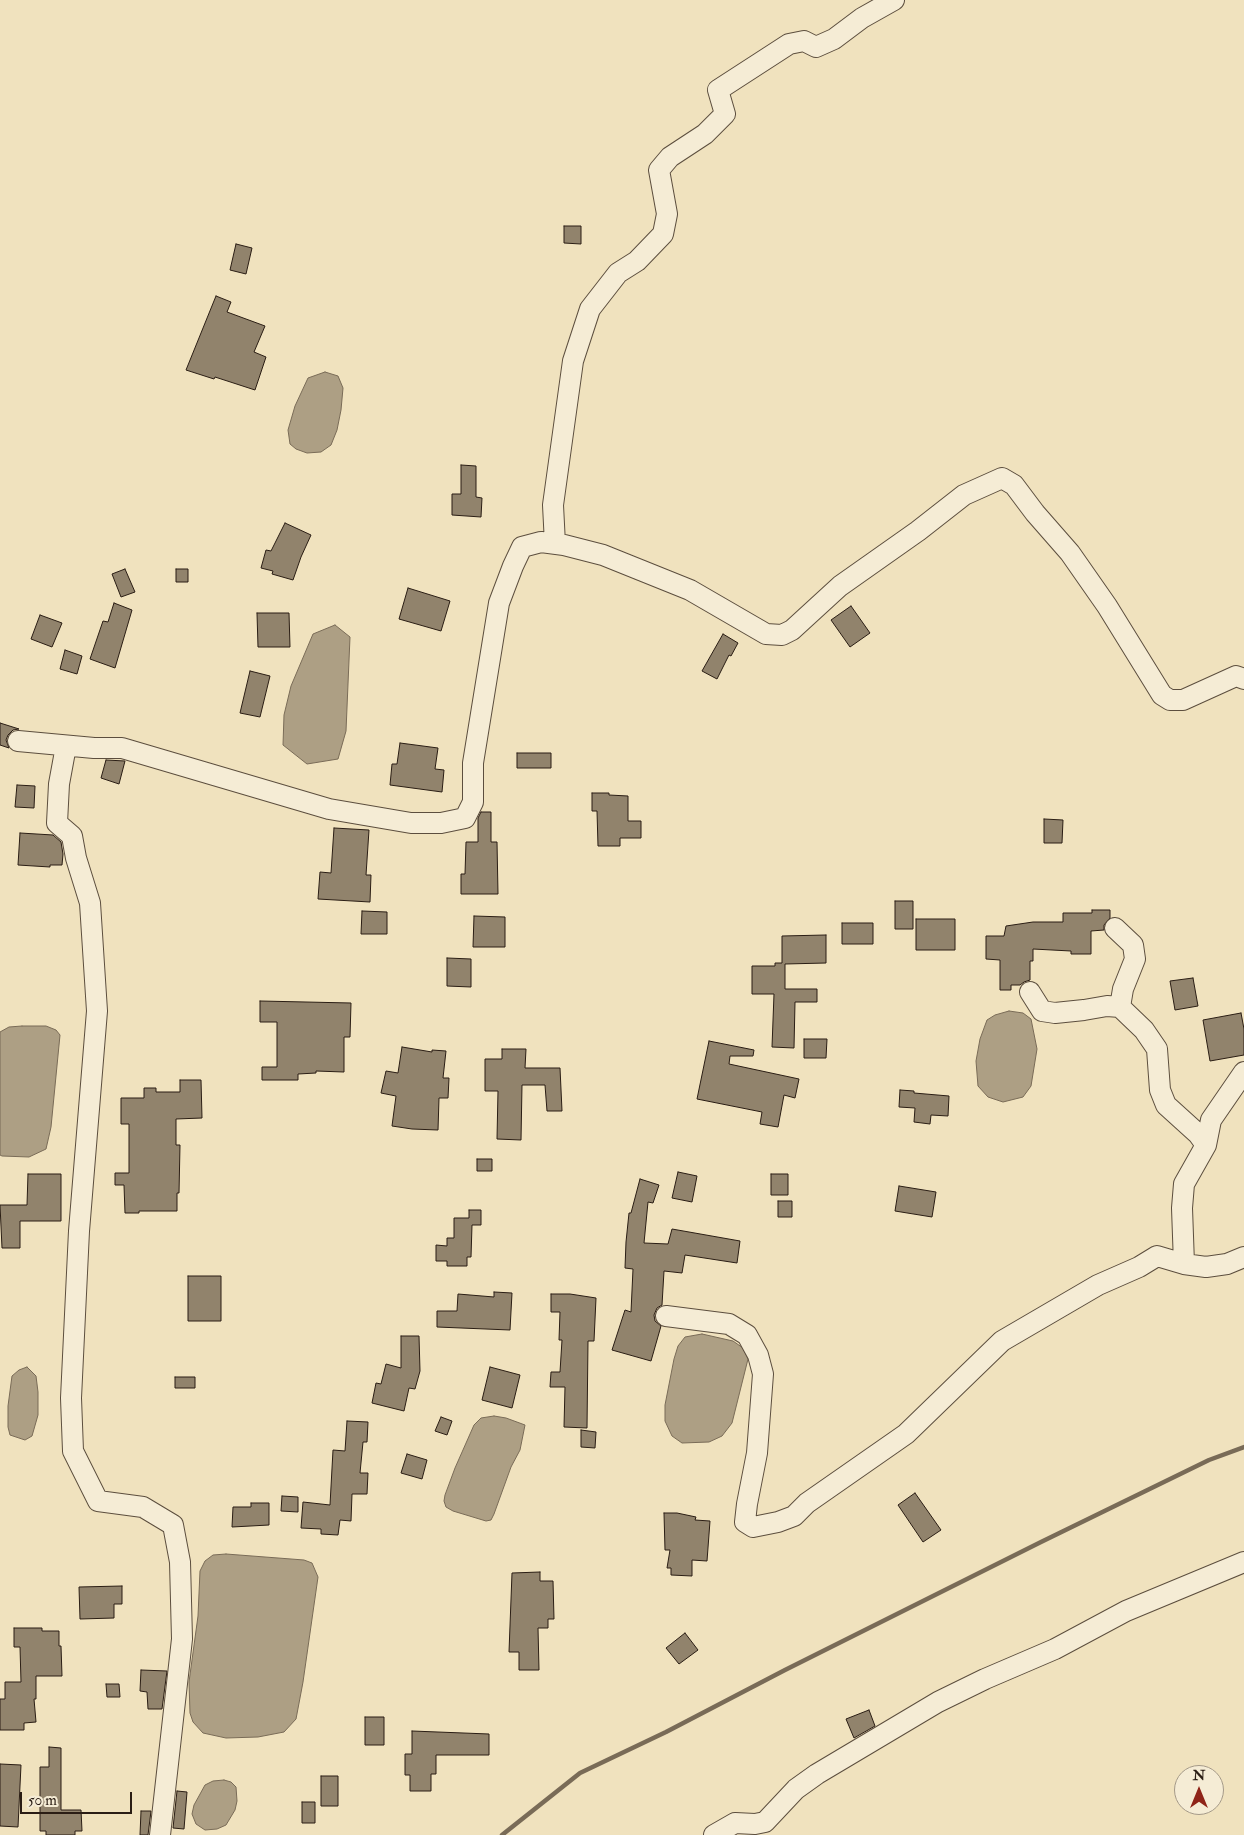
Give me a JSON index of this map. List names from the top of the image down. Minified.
{"scale_bar":"50 m","north":"top"}
